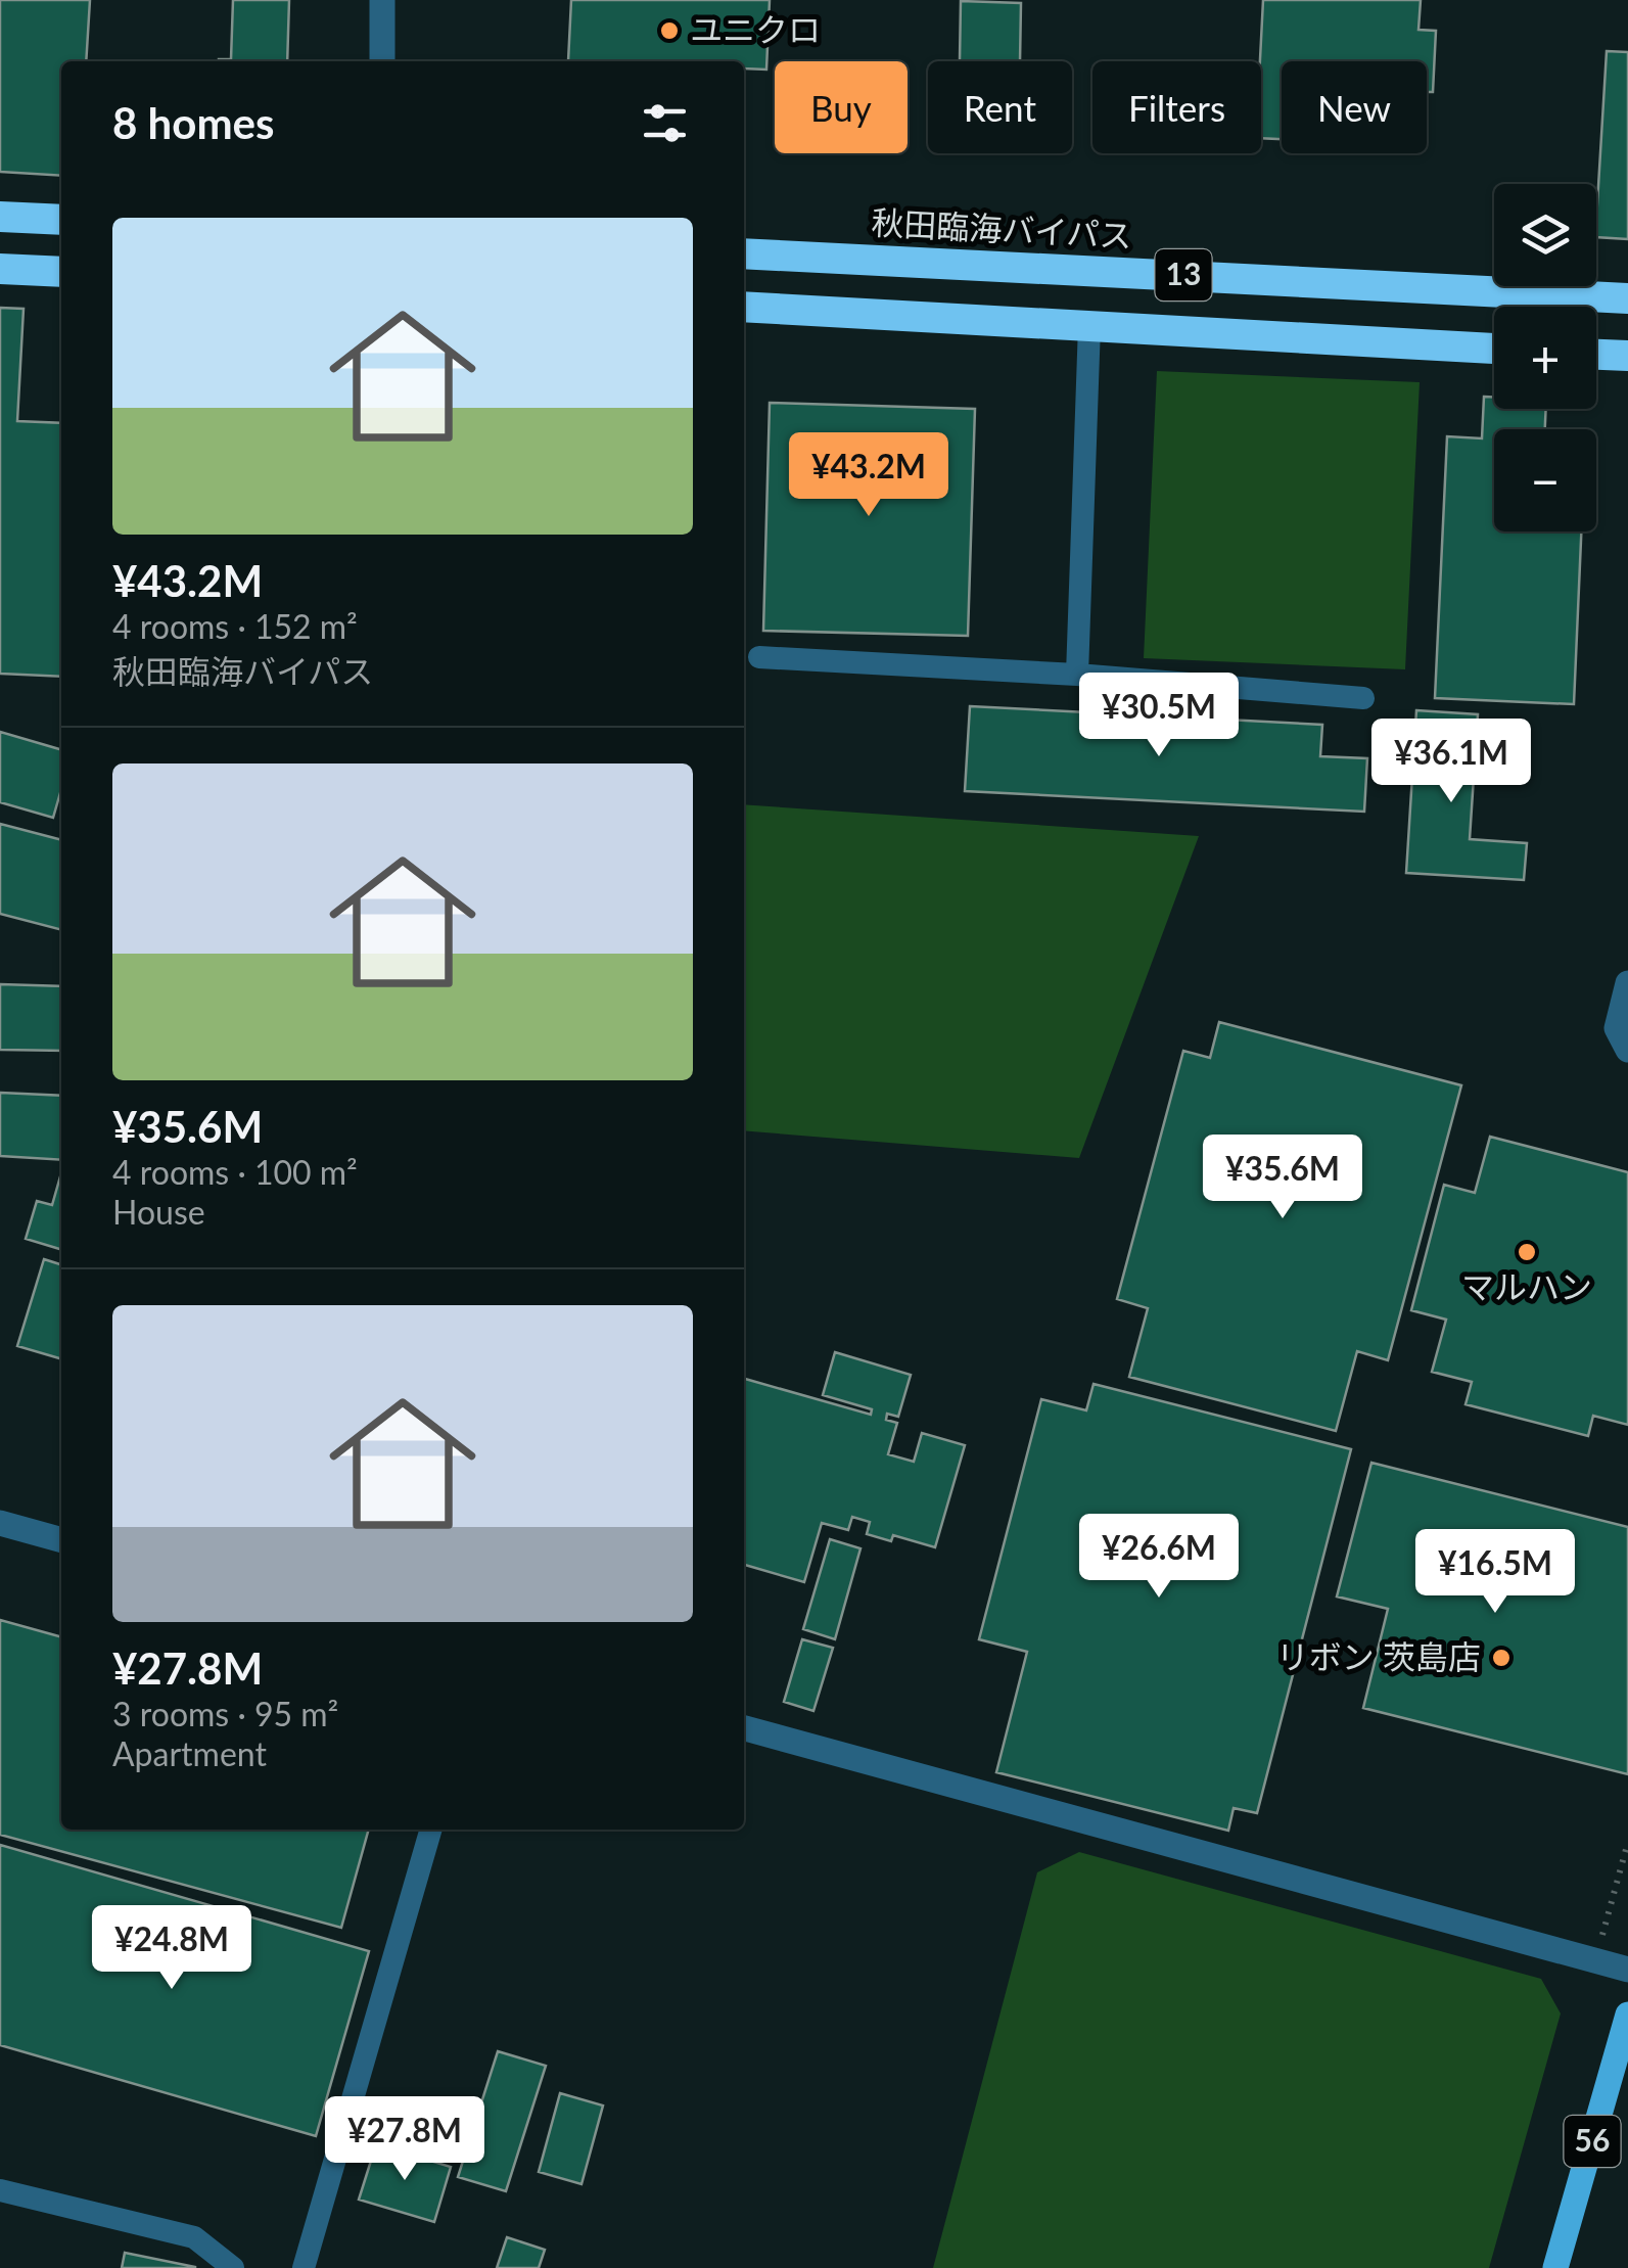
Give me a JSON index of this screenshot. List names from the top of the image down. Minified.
{"streets":{"highway":["秋田臨海バイパス","13"],"main road":["56"]},"places":["ユニクロ","マルハン","リボン 茨島店"],"page":{"chip":["Buy","Rent","Filters","New"],"heading":"8 homes","map_buttons":["+","−"],"list":[{"name":"¥43.2M","note":"4 rooms · 152 m² · 秋田臨海バイパス"},{"name":"¥35.6M","note":"4 rooms · 100 m² · House"},{"name":"¥27.8M","note":"3 rooms · 95 m² · Apartment"}],"price":["¥43.2M","¥30.5M","¥36.1M","¥35.6M","¥26.6M","¥16.5M","¥24.8M","¥27.8M"]}}
